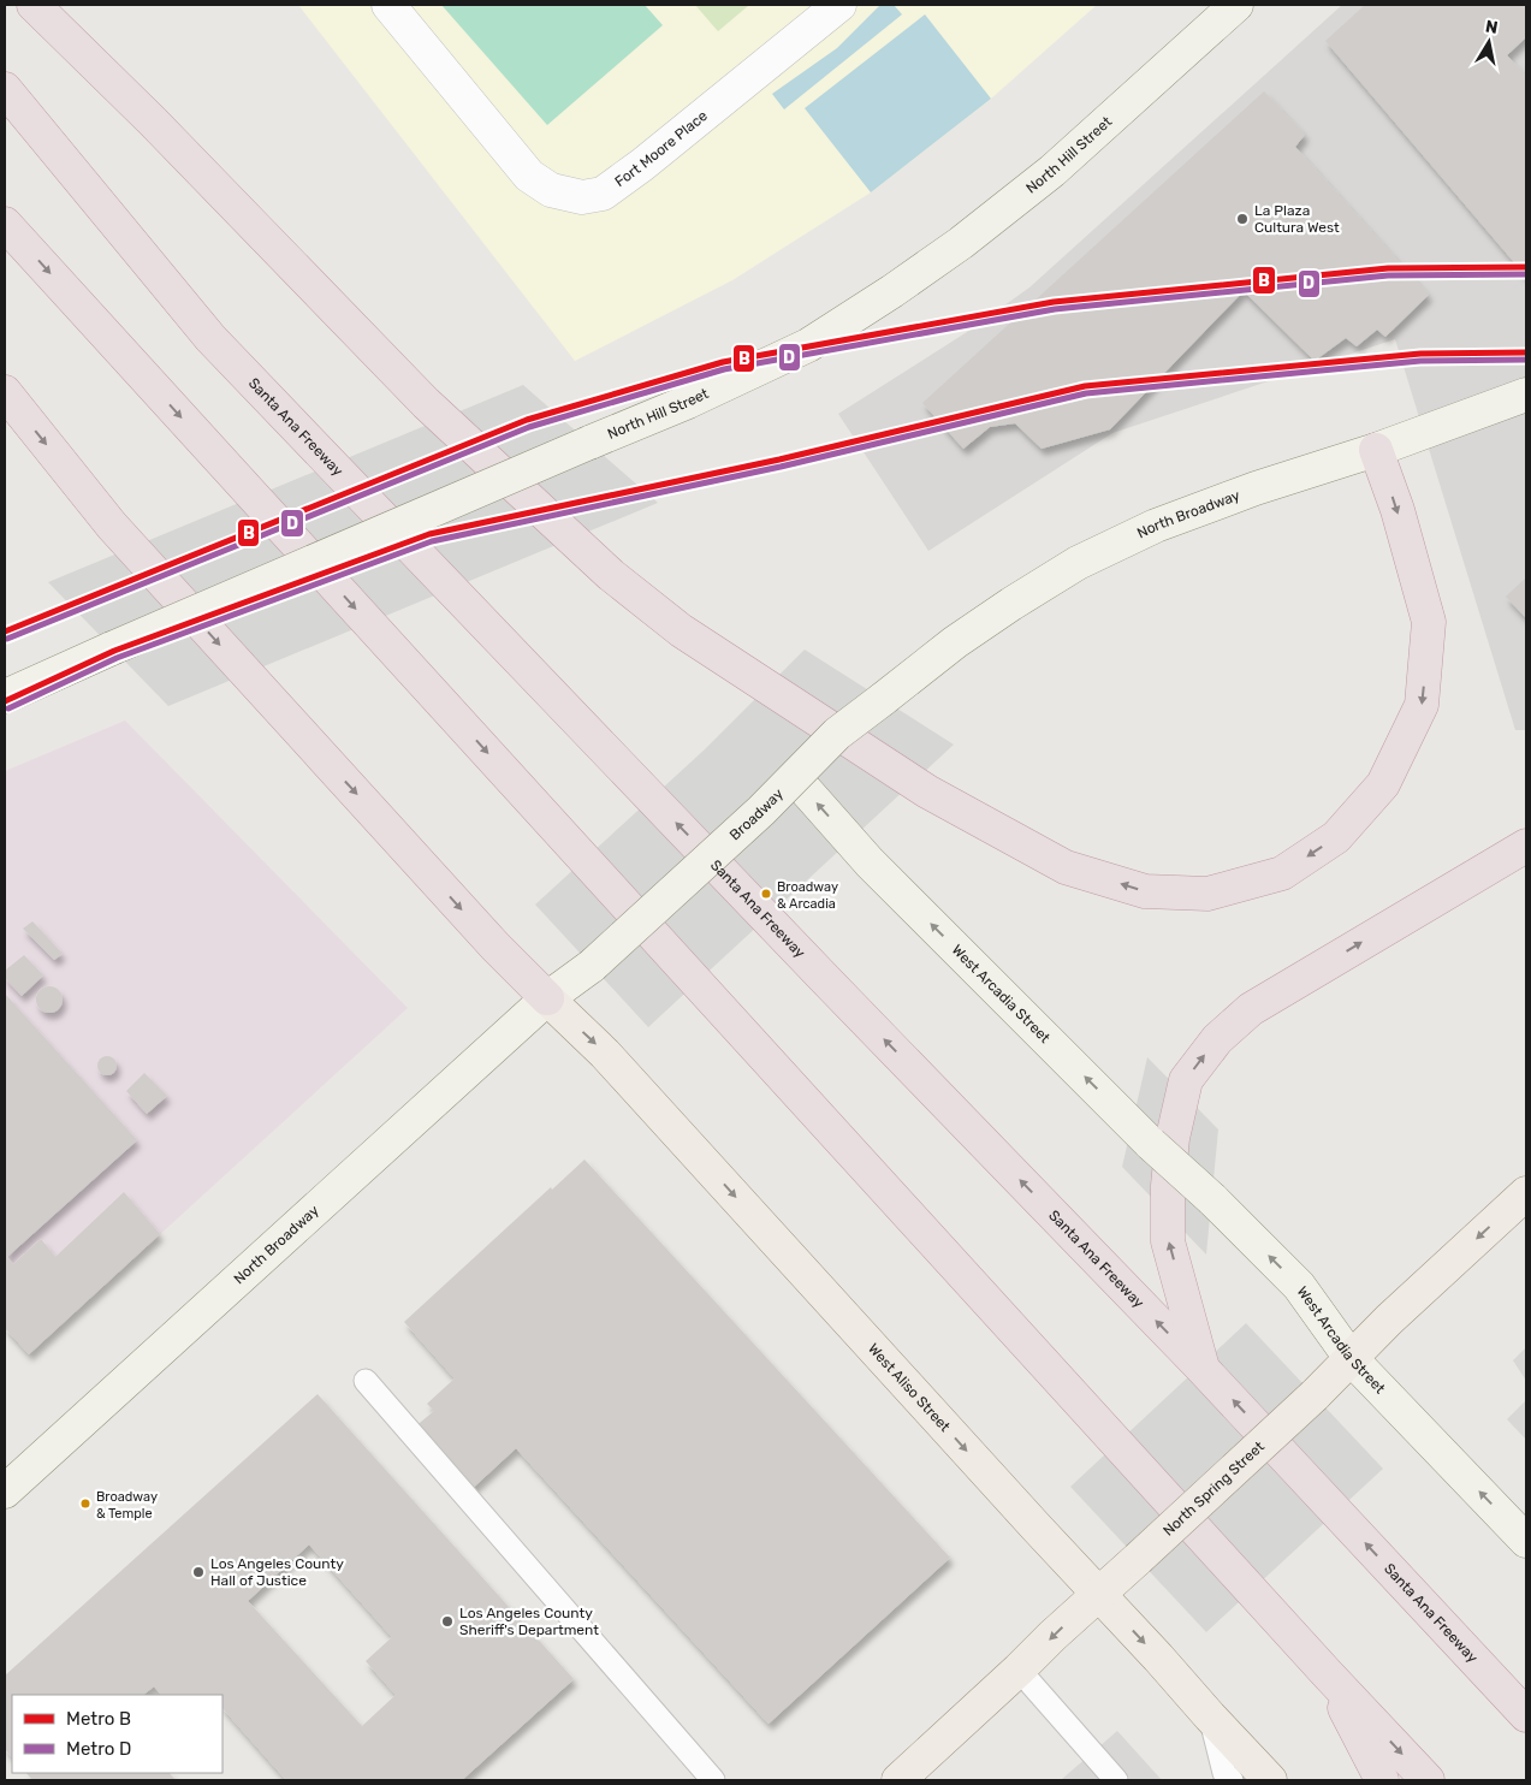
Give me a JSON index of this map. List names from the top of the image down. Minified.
{"streets":{"highway":["Santa Ana Freeway"],"main road":["North Hill Street","North Broadway","Broadway","West Arcadia Street","West Aliso Street","North Spring Street"],"street":["Fort Moore Place"]},"crossings":[["North Broadway","Broadway"],["North Broadway","West Aliso Street"],["Broadway","West Arcadia Street"],["Broadway","West Aliso Street"],["West Arcadia Street","North Spring Street"],["West Aliso Street","North Spring Street"]],"one_way":["West Arcadia Street","West Aliso Street","North Spring Street"],"places":["La Plaza Cultura West","Broadway & Arcadia","Broadway & Temple","Los Angeles County Hall of Justice","Los Angeles County Sheriff's Department"],"lines":["metro line B","metro line D"],"legend":["Metro B","Metro D"],"north":"top"}
